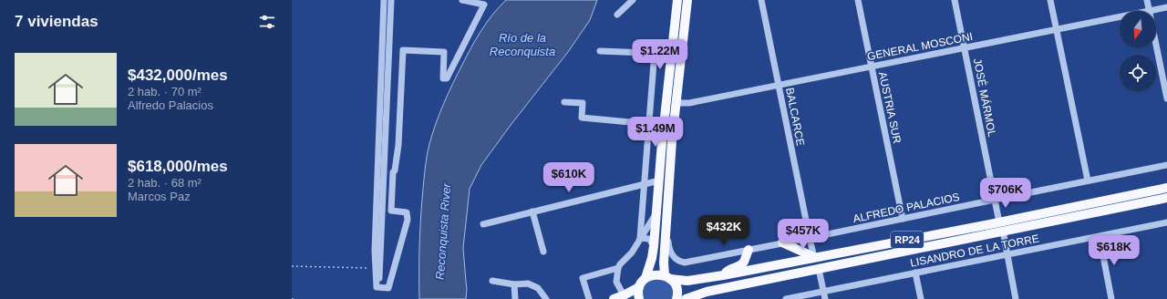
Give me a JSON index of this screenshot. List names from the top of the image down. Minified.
{"streets":{"main road":["RP24"],"street":["GENERAL MOSCONI","JOSÉ MÁRMOL","AUSTRIA SUR","BALCARCE","ALFREDO PALACIOS","LISANDRO DE LA TORRE"]},"crossings":[["GENERAL MOSCONI","JOSÉ MÁRMOL"],["GENERAL MOSCONI","AUSTRIA SUR"],["GENERAL MOSCONI","BALCARCE"],["JOSÉ MÁRMOL","ALFREDO PALACIOS"],["JOSÉ MÁRMOL","RP24"],["JOSÉ MÁRMOL","LISANDRO DE LA TORRE"],["AUSTRIA SUR","ALFREDO PALACIOS"],["BALCARCE","ALFREDO PALACIOS"],["BALCARCE","RP24"]],"water":["Río de la Reconquista","Reconquista River"],"north":"bottom","page":{"heading":"7 viviendas","price":["$1.22M","$1.49M","$610K","$706K","$432K","$457K","$618K"],"list":[{"name":"$432,000/mes","note":"2 hab. · 70 m² · Alfredo Palacios"},{"name":"$618,000/mes","note":"2 hab. · 68 m² · Marcos Paz"}]}}
